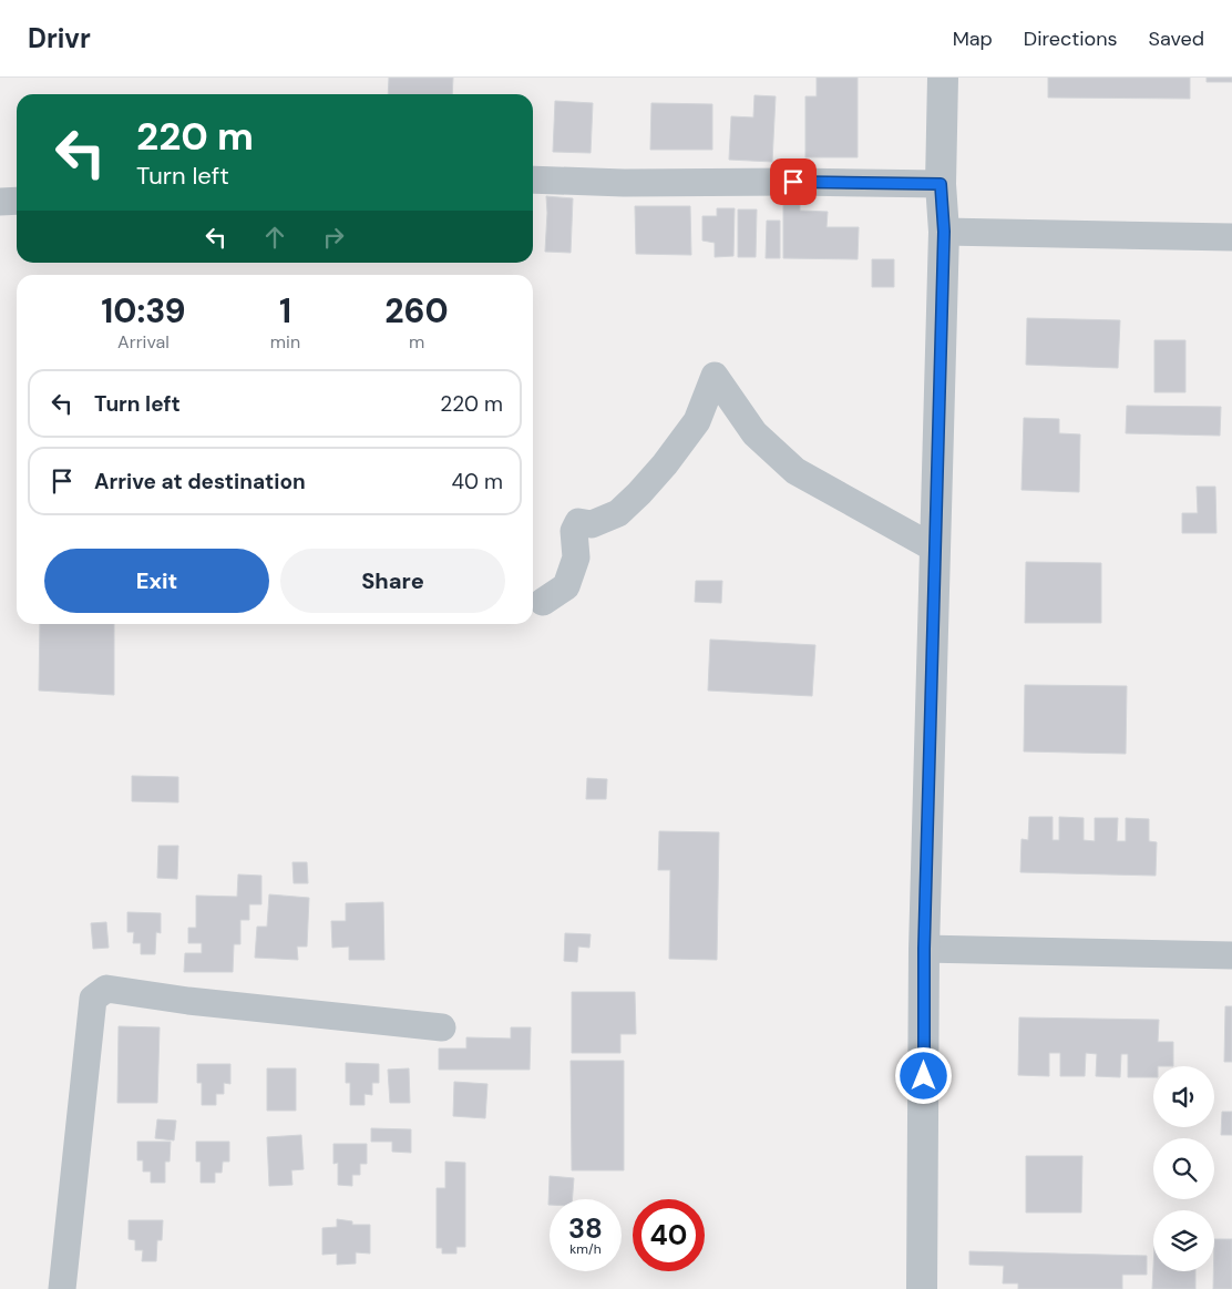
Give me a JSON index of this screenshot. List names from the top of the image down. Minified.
{"page":{"header":"Drivr","nav":["Map","Directions","Saved"],"turn":["220 m","Turn left"],"eta":["10:39","Arrival","1","min","260","m"],"list":[{"name":"Turn left","value":"220 m"},{"name":"Arrive at destination","value":"40 m"}],"buttons":["Exit","Share"],"speed":"38 km/h","limit":"40"}}
